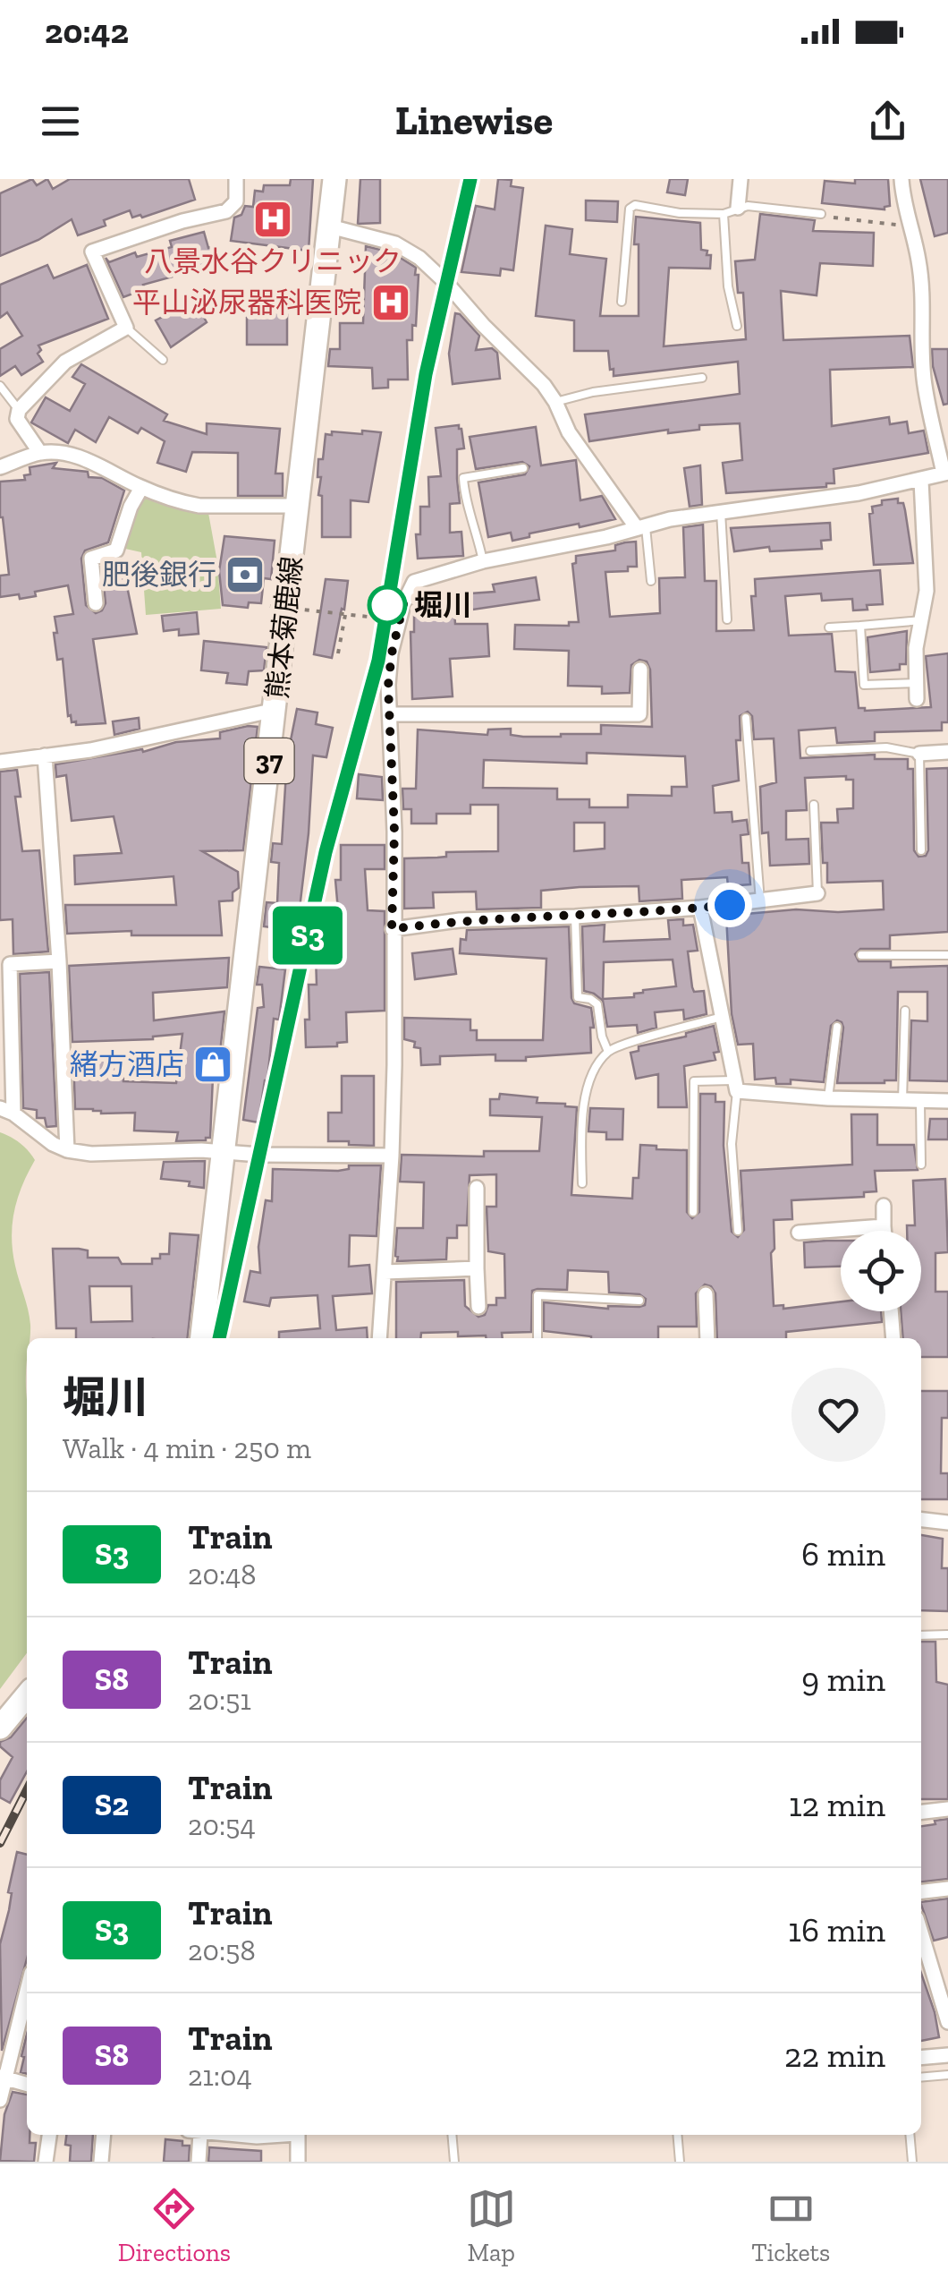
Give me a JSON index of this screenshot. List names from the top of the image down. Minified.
{"streets":{"main road":["熊本菊鹿線","37"]},"places":{"hospital":["八景水谷クリニック","平山泌尿器科医院"],"bank":["肥後銀行"],"other":["堀川"],"shop":["緒方酒店"]},"page":{"status":"20:42","header":"Linewise","on_map":"S3","heading":["堀川","Walk · 4 min · 250 m"],"list":[{"mark":"S3","name":"Train","note":"20:48","value":"6 min"},{"mark":"S8","name":"Train","note":"20:51","value":"9 min"},{"mark":"S2","name":"Train","note":"20:54","value":"12 min"},{"mark":"S3","name":"Train","note":"20:58","value":"16 min"},{"mark":"S8","name":"Train","note":"21:04","value":"22 min"}],"tabs":["Directions","Map","Tickets"]}}
